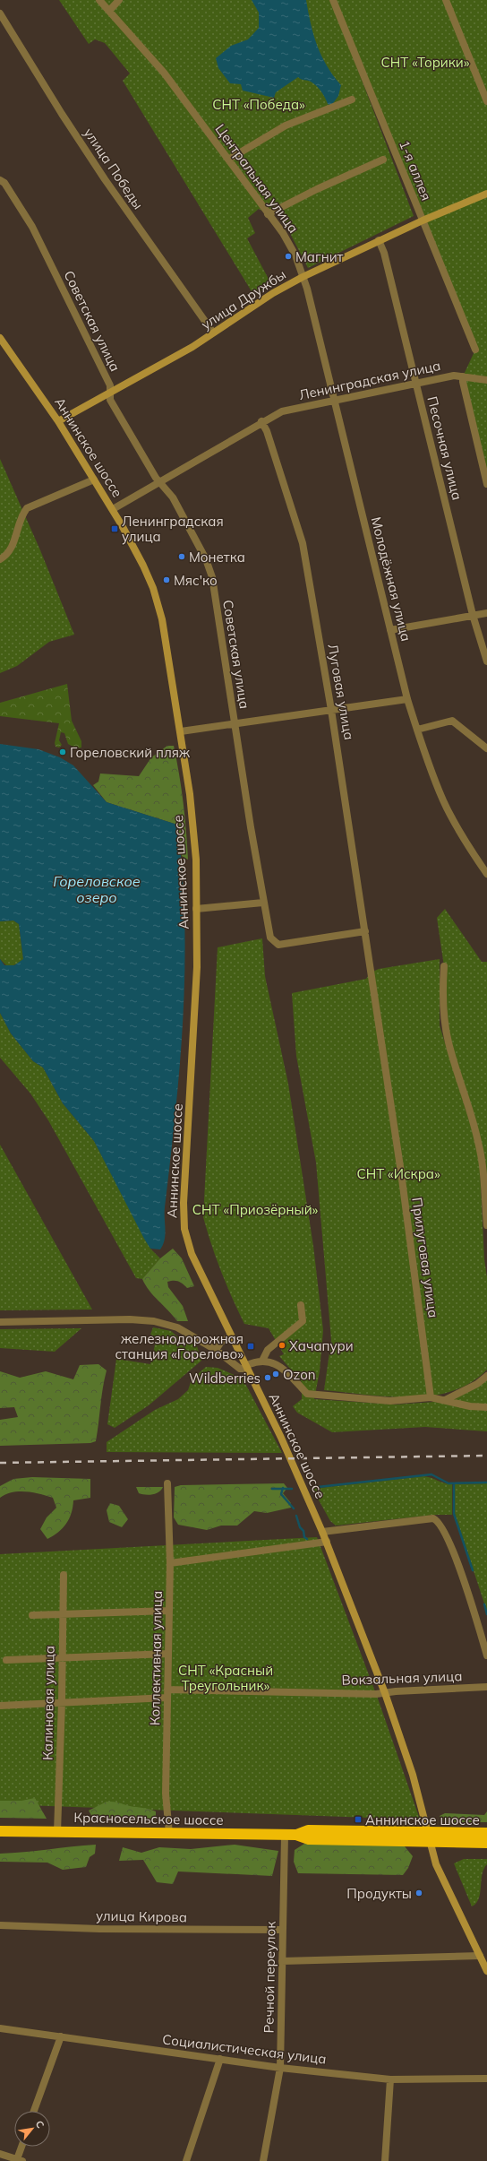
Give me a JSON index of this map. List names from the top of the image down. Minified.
{"streets":{"highway":["Красносельское шоссе"],"main road":["улица Дружбы","Аннинское шоссе"],"street":["улица Победы","1-я аллея","Центральная улица","Советская улица","Ленинградская улица","Песочная улица","Молодёжная улица","Луговая улица","Прилуговая улица","Коллективная улица","Вокзальная улица","Калиновая улица","улица Кирова","Речной переулок","Социалистическая улица"]},"crossings":[["улица Победы","улица Дружбы"],["1-я аллея","улица Дружбы"],["Центральная улица","улица Дружбы"],["Центральная улица","Молодёжная улица"],["улица Дружбы","Советская улица"],["улица Дружбы","Аннинское шоссе"],["улица Дружбы","Песочная улица"],["улица Дружбы","Молодёжная улица"],["Советская улица","Ленинградская улица"],["Советская улица","Луговая улица"],["Ленинградская улица","Аннинское шоссе"],["Ленинградская улица","Песочная улица"],["Ленинградская улица","Молодёжная улица"],["Ленинградская улица","Луговая улица"],["Аннинское шоссе","Вокзальная улица"],["Аннинское шоссе","Красносельское шоссе"],["Луговая улица","Прилуговая улица"],["Коллективная улица","Вокзальная улица"],["Коллективная улица","Красносельское шоссе"],["Калиновая улица","Красносельское шоссе"],["Красносельское шоссе","Речной переулок"],["улица Кирова","Речной переулок"],["Речной переулок","Социалистическая улица"]],"water":["Гореловское озеро"],"parks":["СНТ «Торики»","СНТ «Победа»","СНТ «Искра»","СНТ «Приозёрный»","СНТ «Красный Треугольник»"],"places":{"other":["Магнит","Монетка","Мяс'ко","Гореловский пляж","Хачапури","Ozon","Wildberries","Продукты"],"transit":["Ленинградская улица","железнодорожная станция «Горелово»","Аннинское шоссе"]},"north":"top right"}
